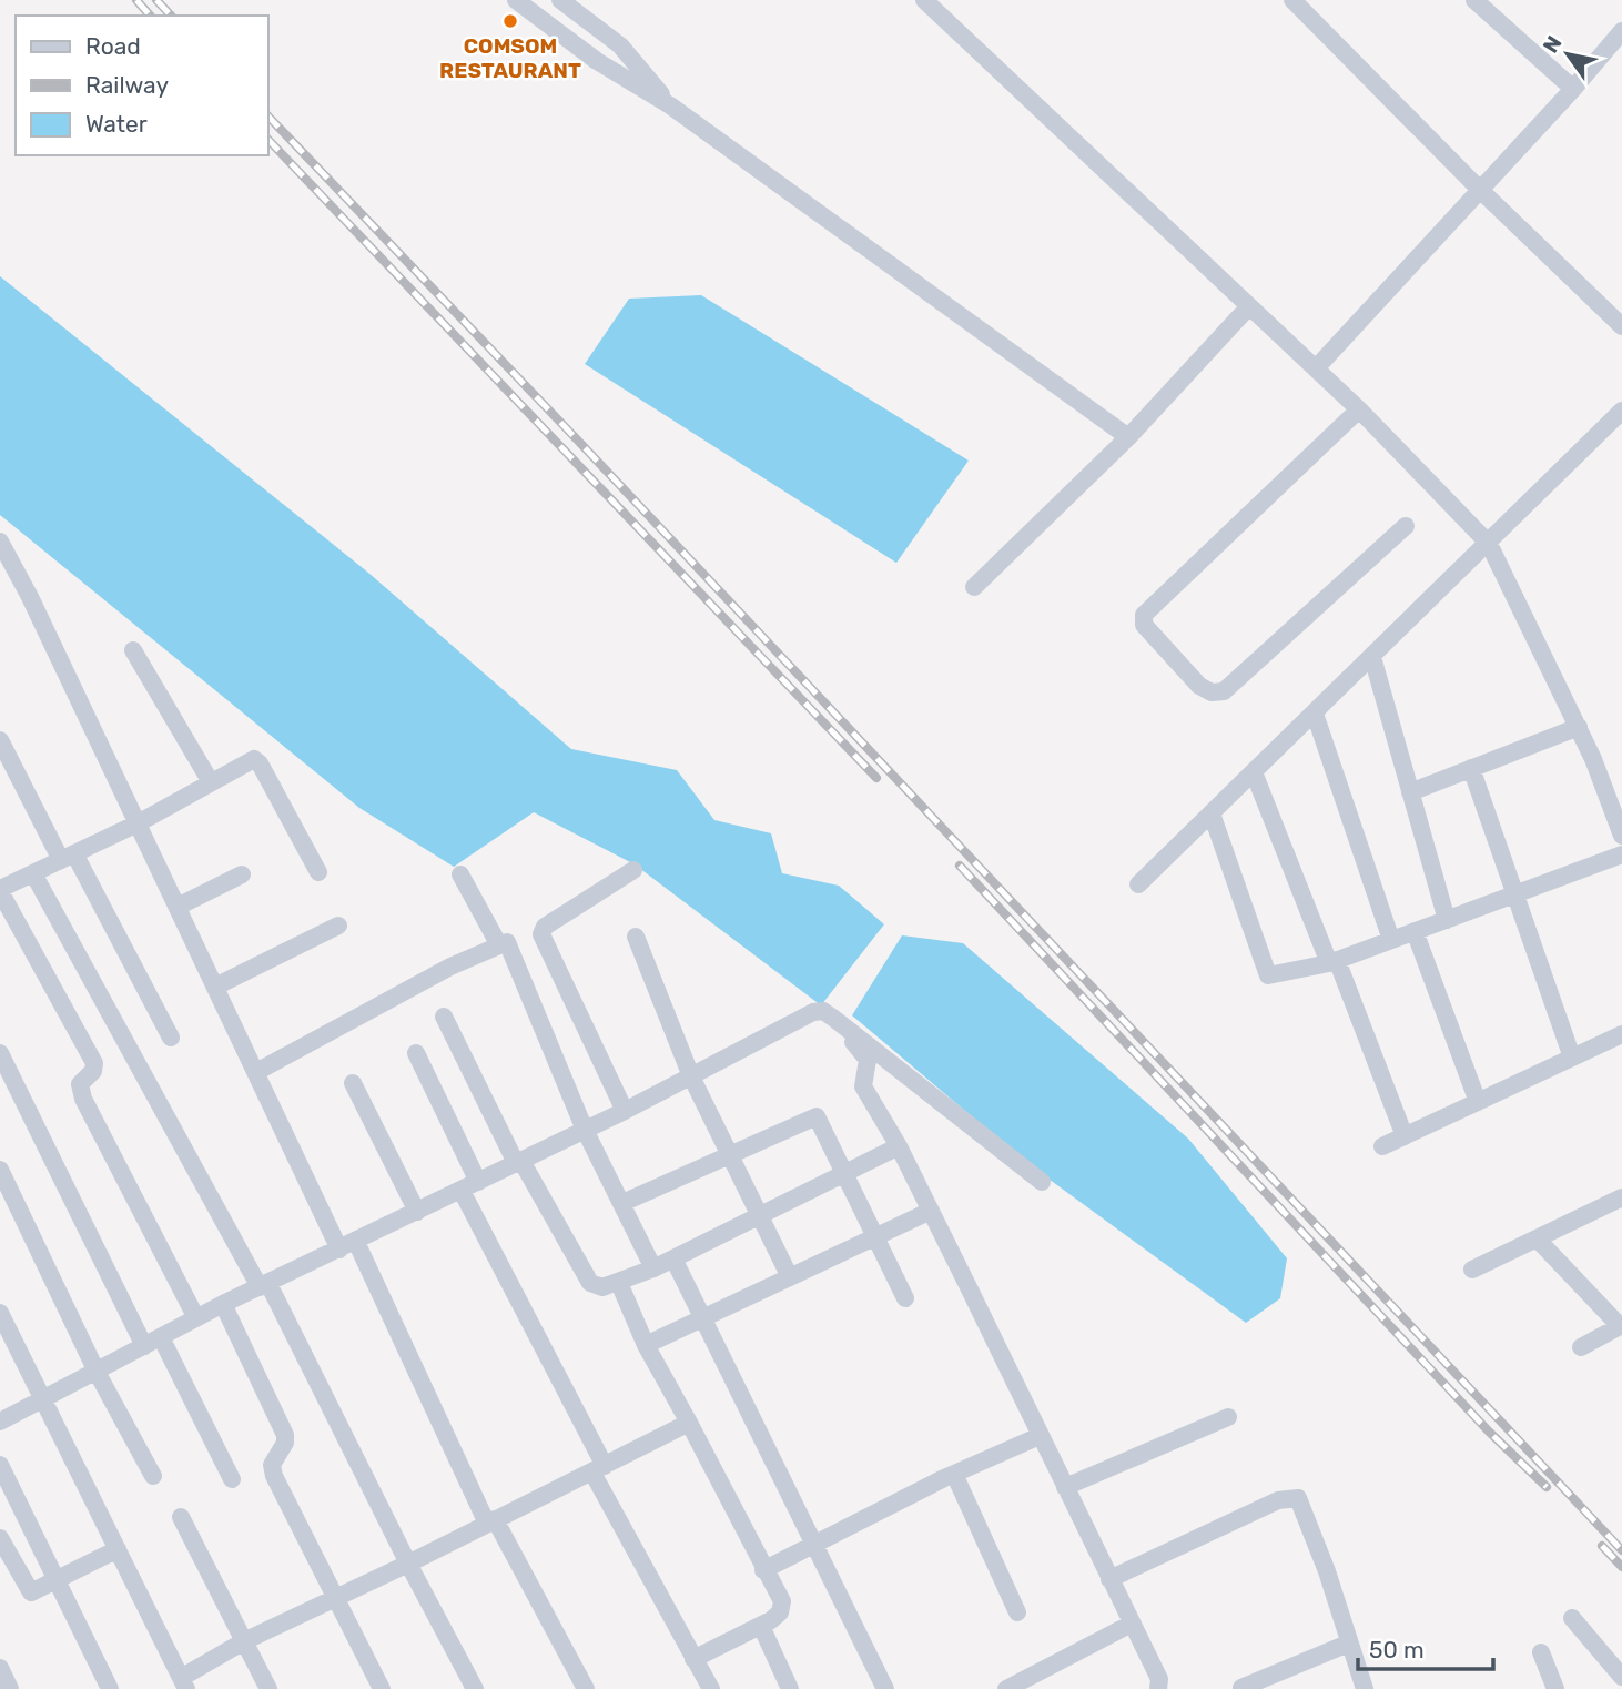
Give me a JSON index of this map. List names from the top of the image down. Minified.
{"places":["COMSOM RESTAURANT"],"legend":["Road","Railway","Water"],"scale_bar":"50 m","north":"top left"}
